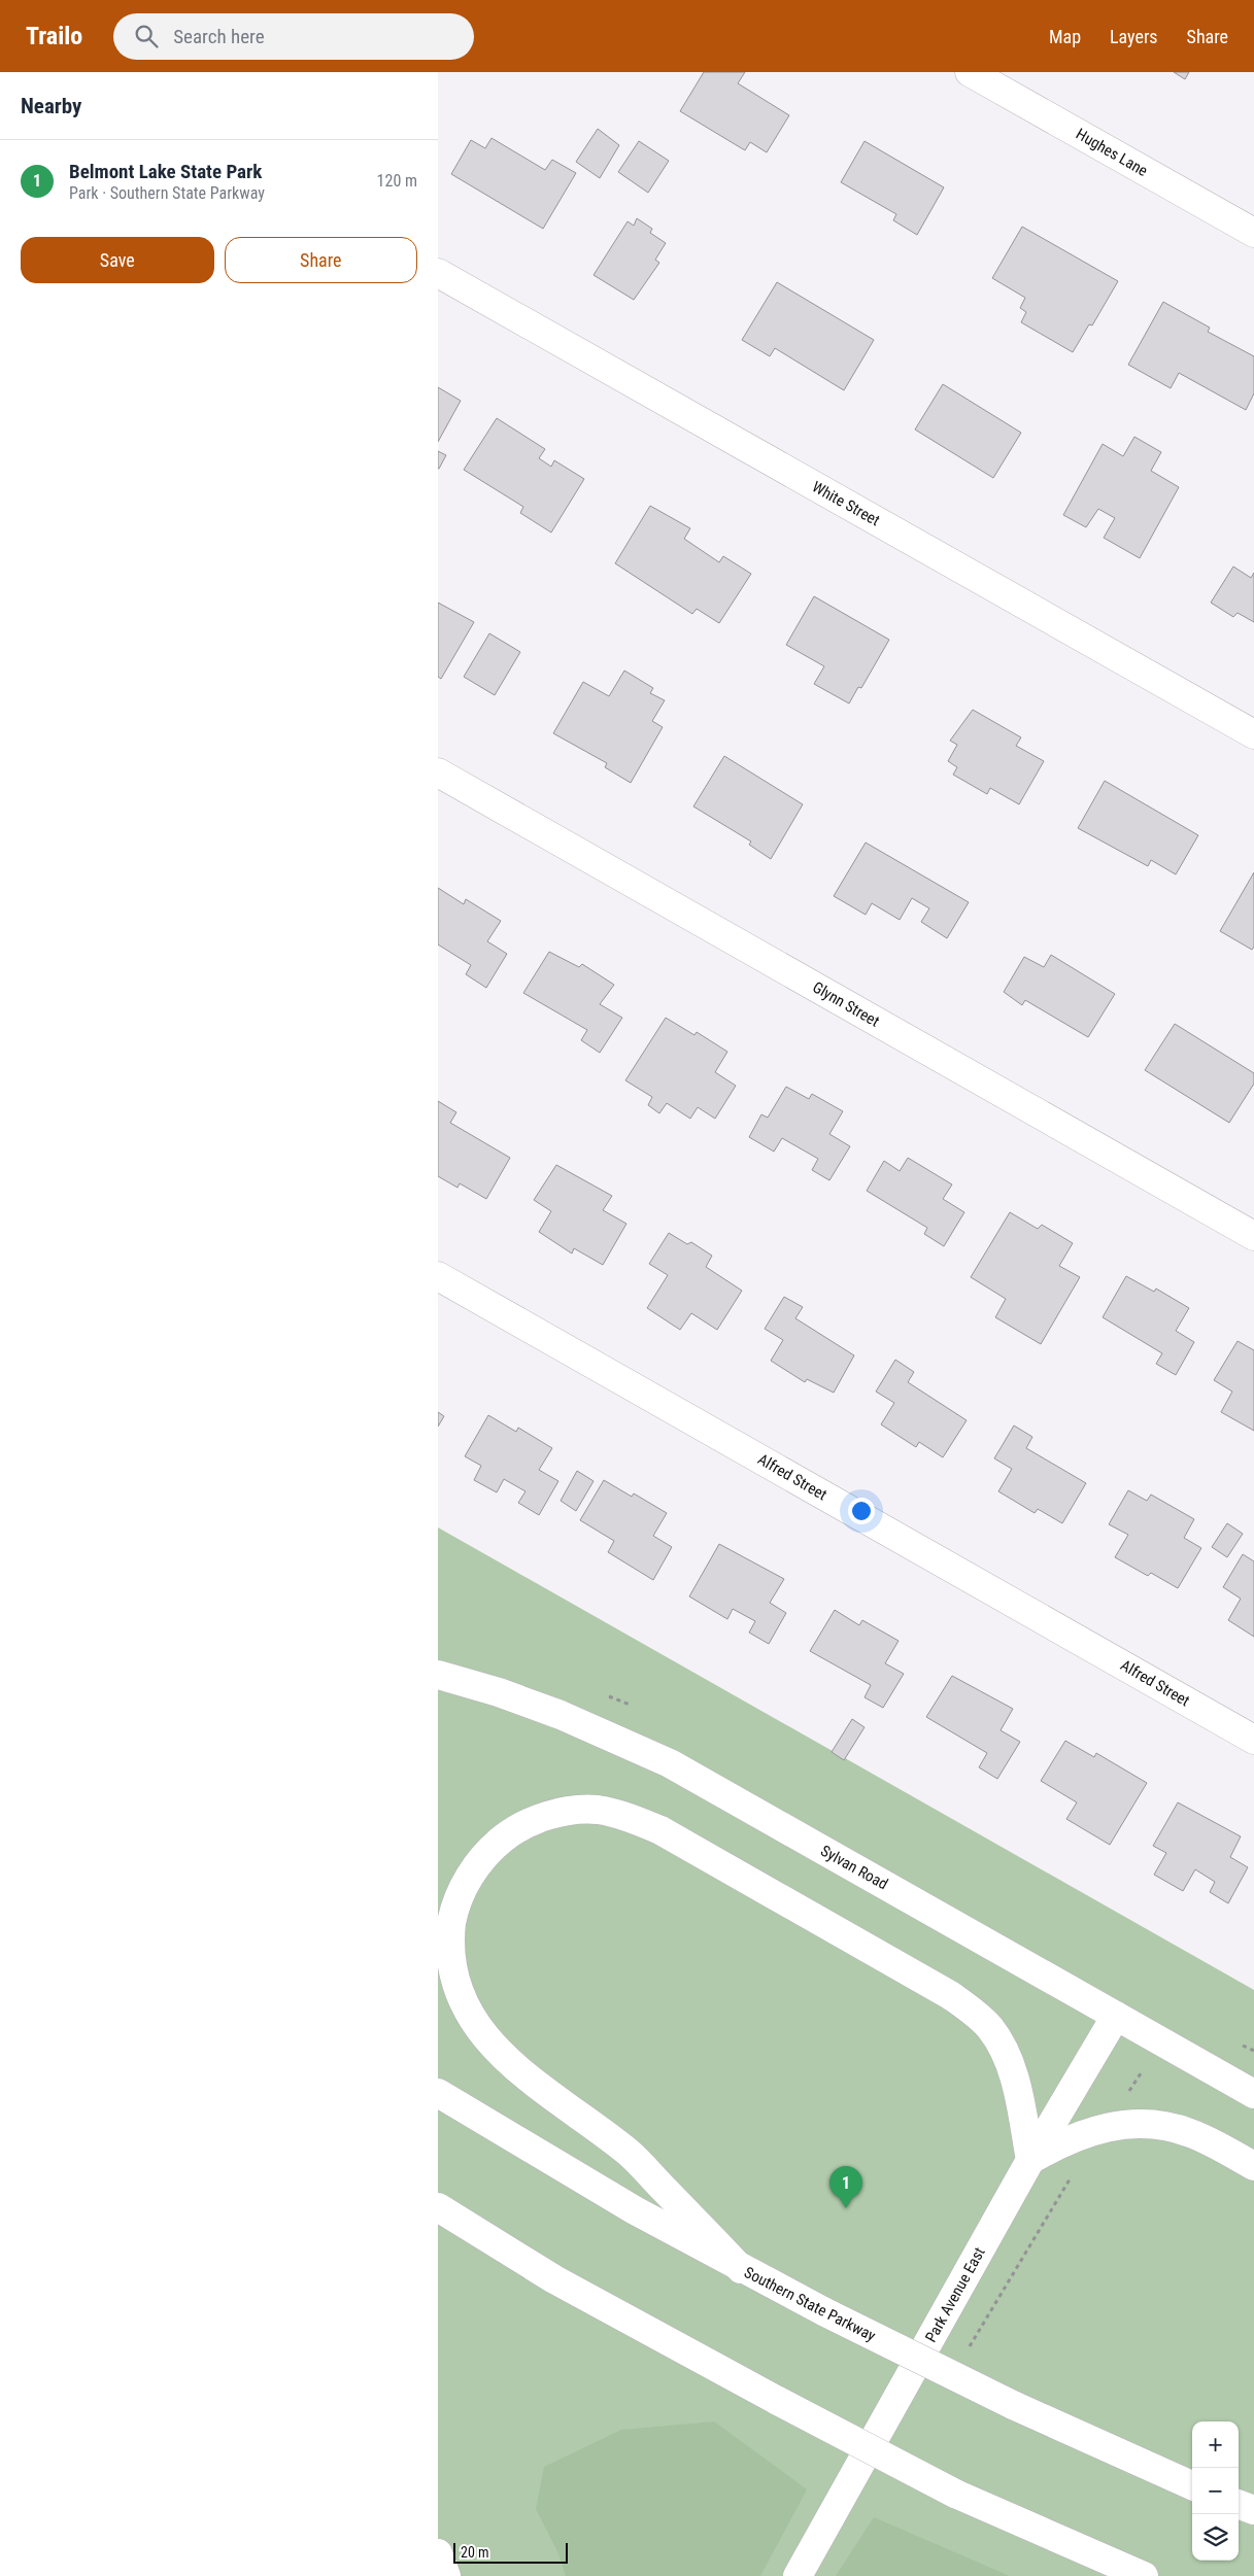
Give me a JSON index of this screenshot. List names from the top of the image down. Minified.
{"streets":{"main road":["Hughes Lane","White Street","Glynn Street","Alfred Street","Sylvan Road","Park Avenue East","Southern State Parkway"]},"crossings":[["Sylvan Road","Park Avenue East"]],"scale_bar":"20 m","page":{"header":"Trailo","search":"Search here","nav":["Map","Layers","Share"],"heading":"Nearby","list":[{"mark":"1","name":"Belmont Lake State Park","note":"Park · Southern State Parkway","value":"120 m"}],"buttons":["Save","Share"],"pins":"1","map_buttons":["+","−"],"scale":"20 m"}}
